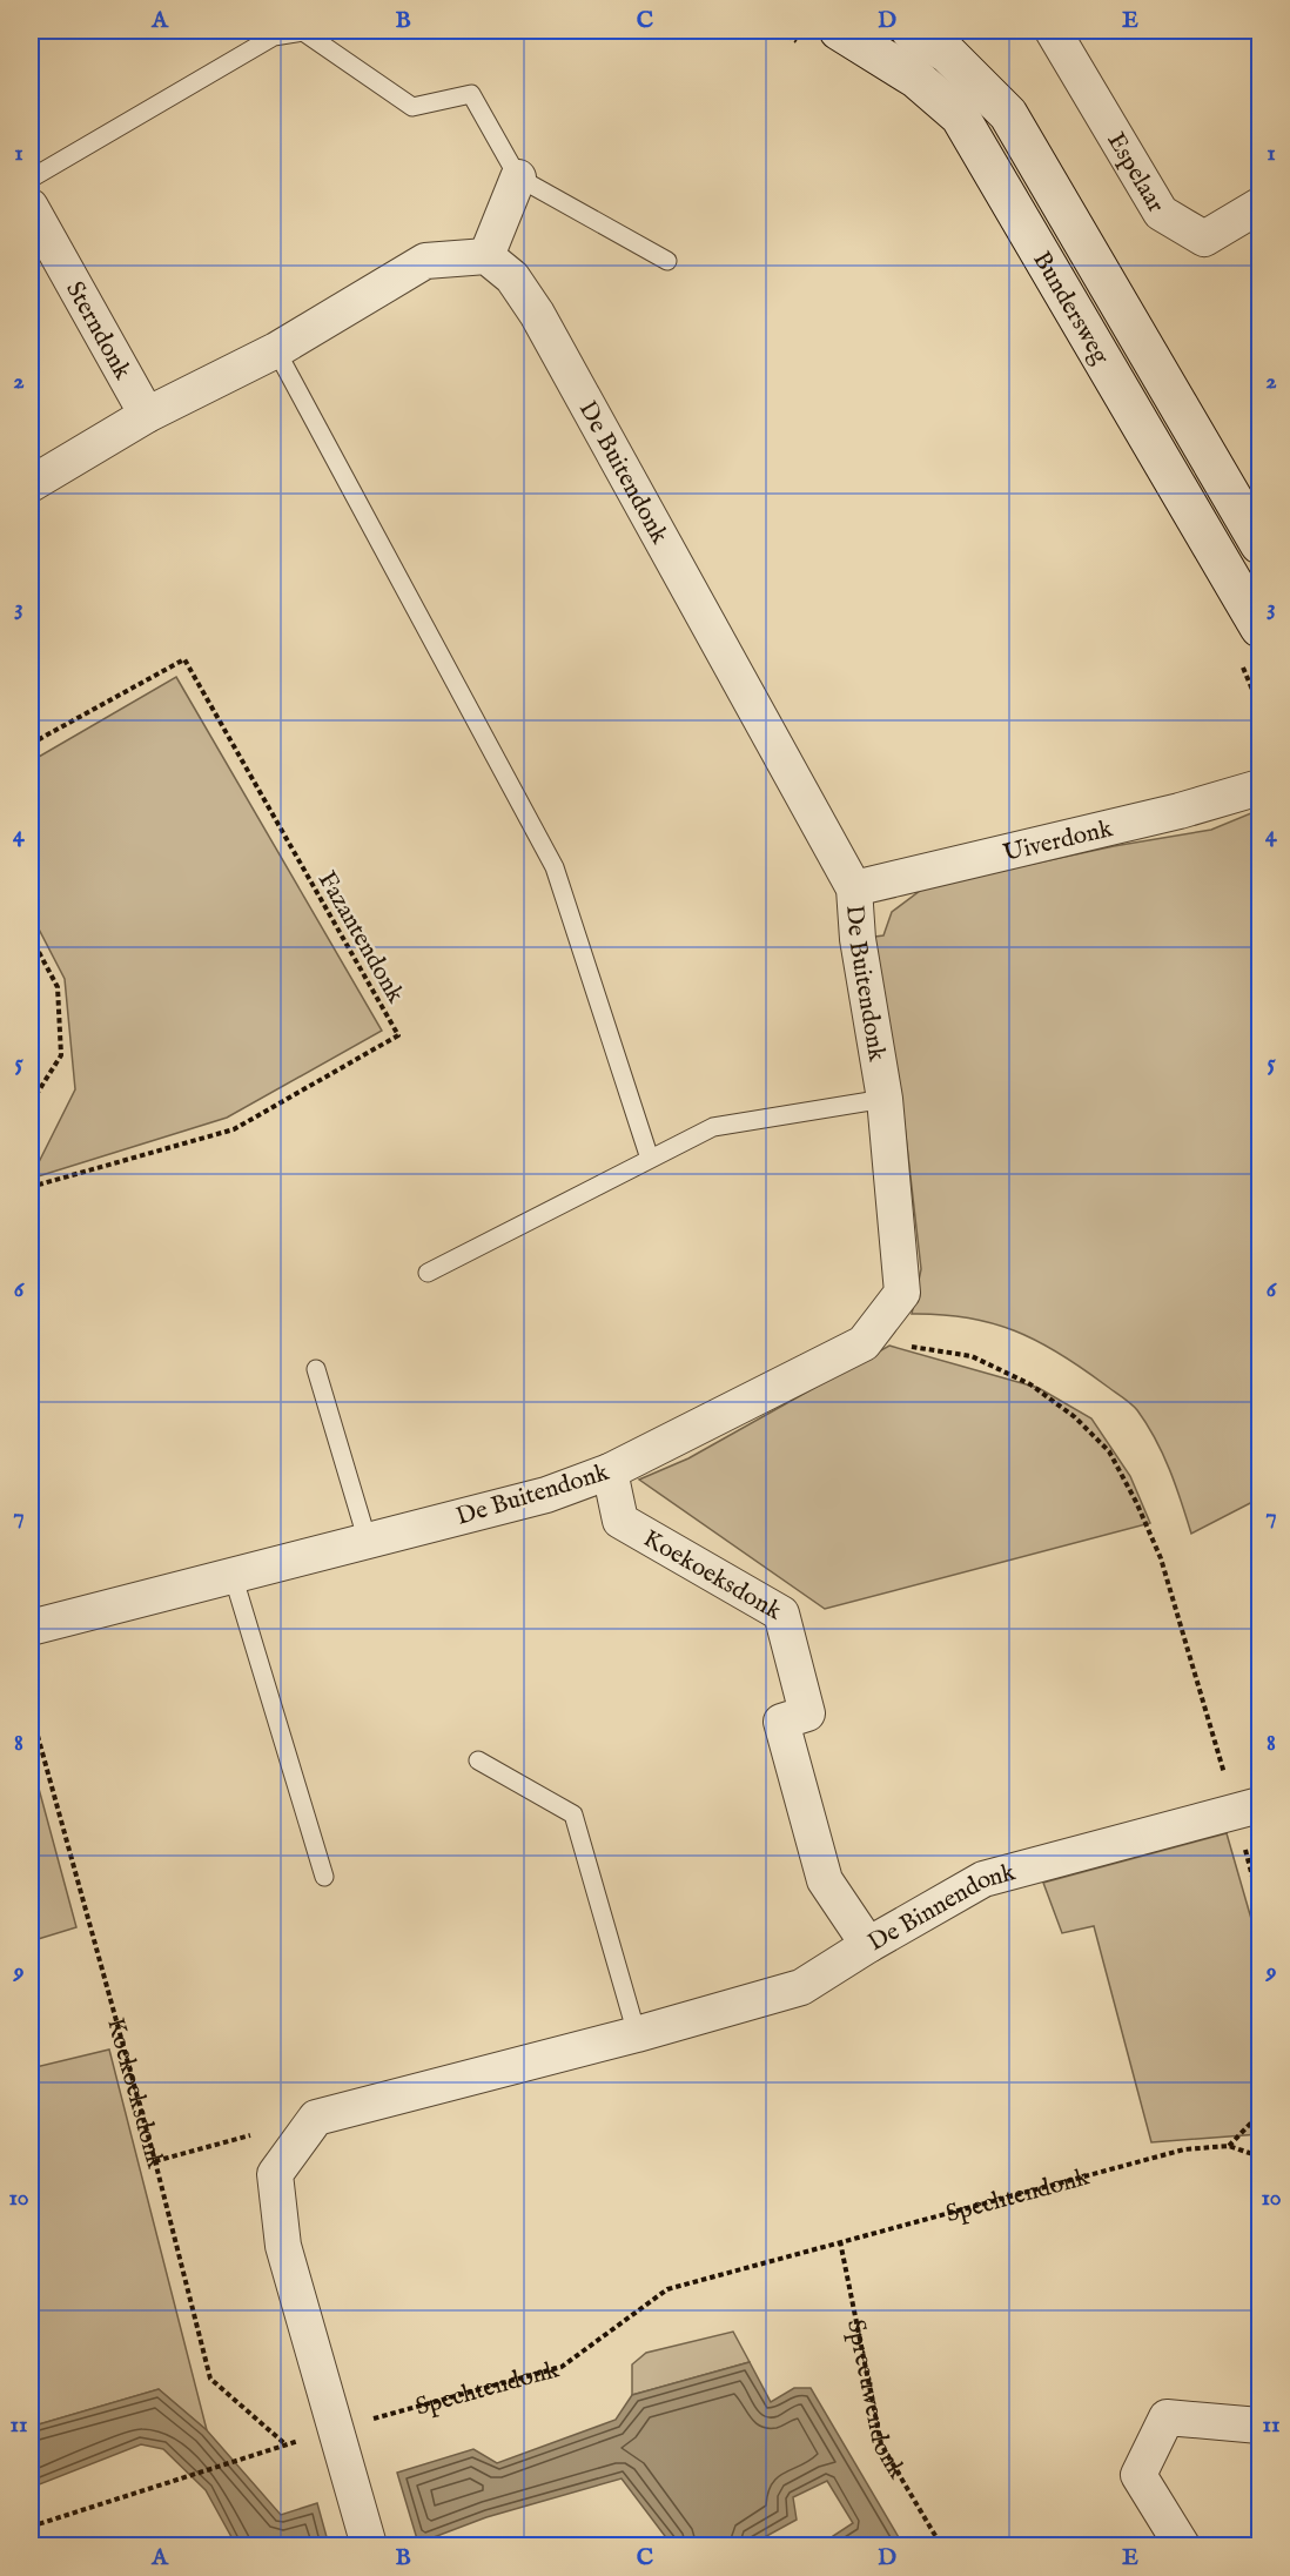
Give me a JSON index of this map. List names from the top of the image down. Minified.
{"streets":{"street":["Espelaar","Bundersweg","Sterndonk","De Buitendonk","Uiverdonk","Koekoeksdonk","De Binnendonk"],"path":["Fazantendonk","Spechtendonk","Spreeuwendonk"]},"crossings":[["De Buitendonk","Uiverdonk"],["De Buitendonk","Koekoeksdonk"],["Koekoeksdonk","De Binnendonk"],["Spechtendonk","Spreeuwendonk"]],"grid":{"columns":["A","B","C","D","E"],"rows":["1","2","3","4","5","6","7","8","9","10","11"]}}
